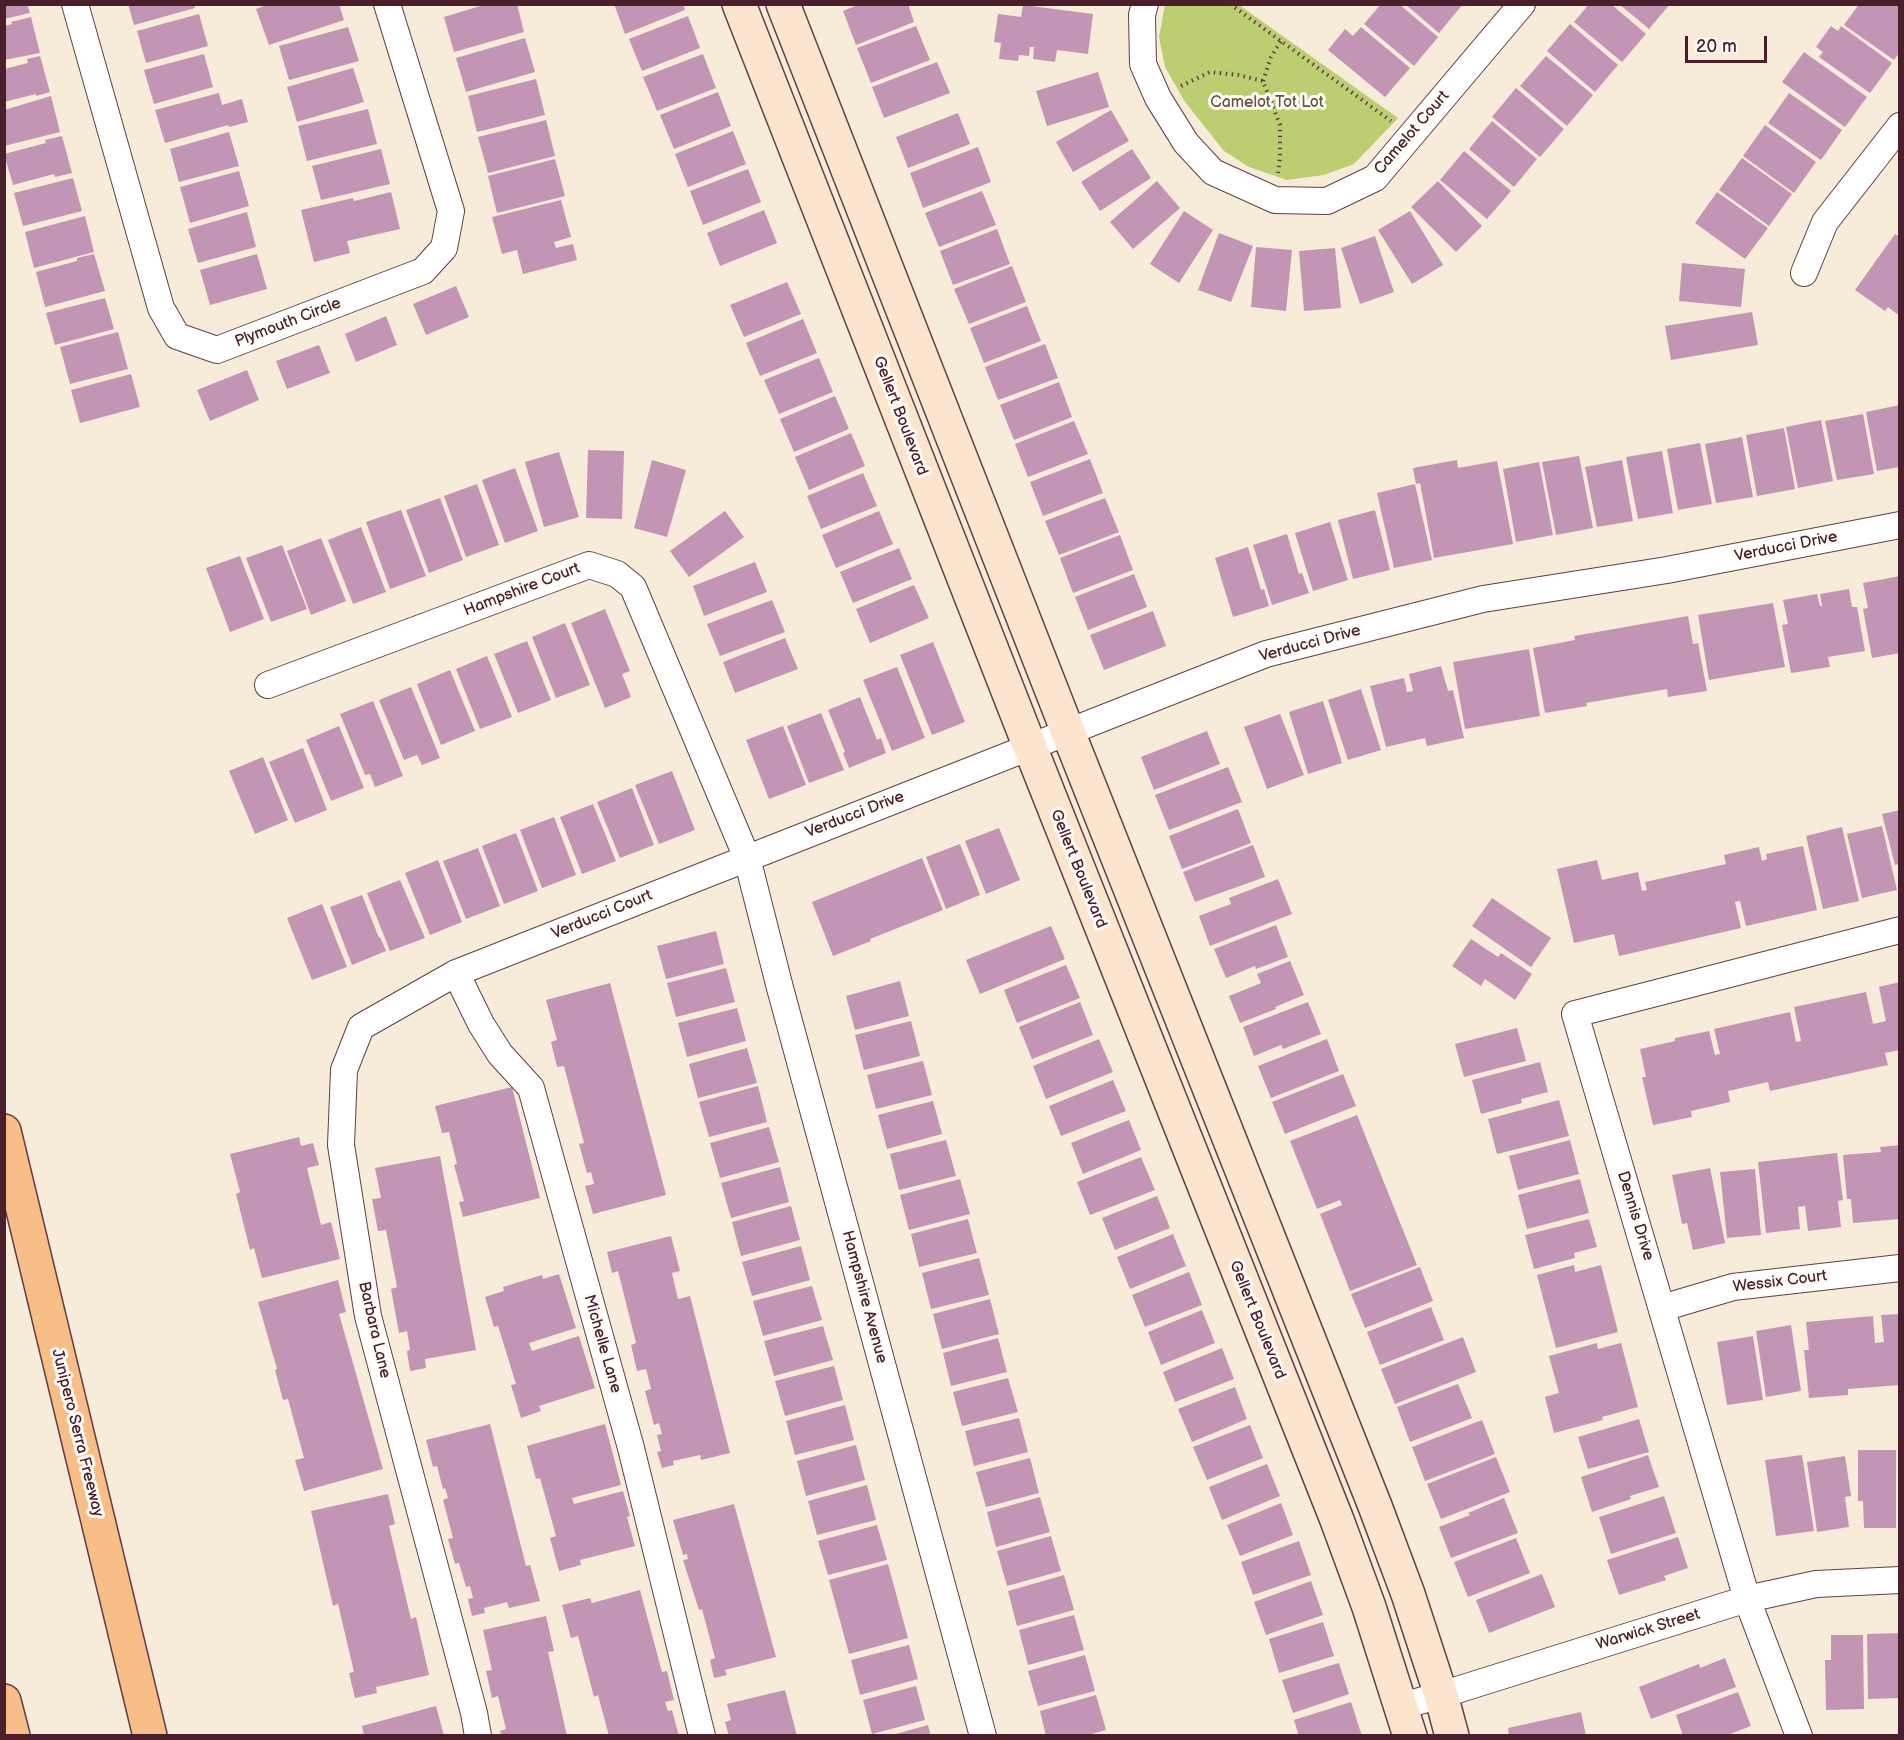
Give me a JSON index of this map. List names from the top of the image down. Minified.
{"streets":{"highway":["Junipero Serra Freeway"],"main road":["Gellert Boulevard"],"street":["Camelot Court","Plymouth Circle","Verducci Drive","Hampshire Court","Verducci Court","Dennis Drive","Wessix Court","Hampshire Avenue","Barbara Lane","Michelle Lane","Warwick Street"]},"crossings":[["Gellert Boulevard","Verducci Drive"],["Gellert Boulevard","Warwick Street"],["Verducci Drive","Hampshire Court"],["Verducci Drive","Verducci Court"],["Verducci Drive","Hampshire Avenue"],["Hampshire Court","Verducci Court"],["Hampshire Court","Hampshire Avenue"],["Verducci Court","Hampshire Avenue"],["Verducci Court","Barbara Lane"],["Verducci Court","Michelle Lane"],["Dennis Drive","Wessix Court"],["Dennis Drive","Warwick Street"],["Barbara Lane","Michelle Lane"]],"parks":["Camelot Tot Lot"],"scale_bar":"20 m"}
